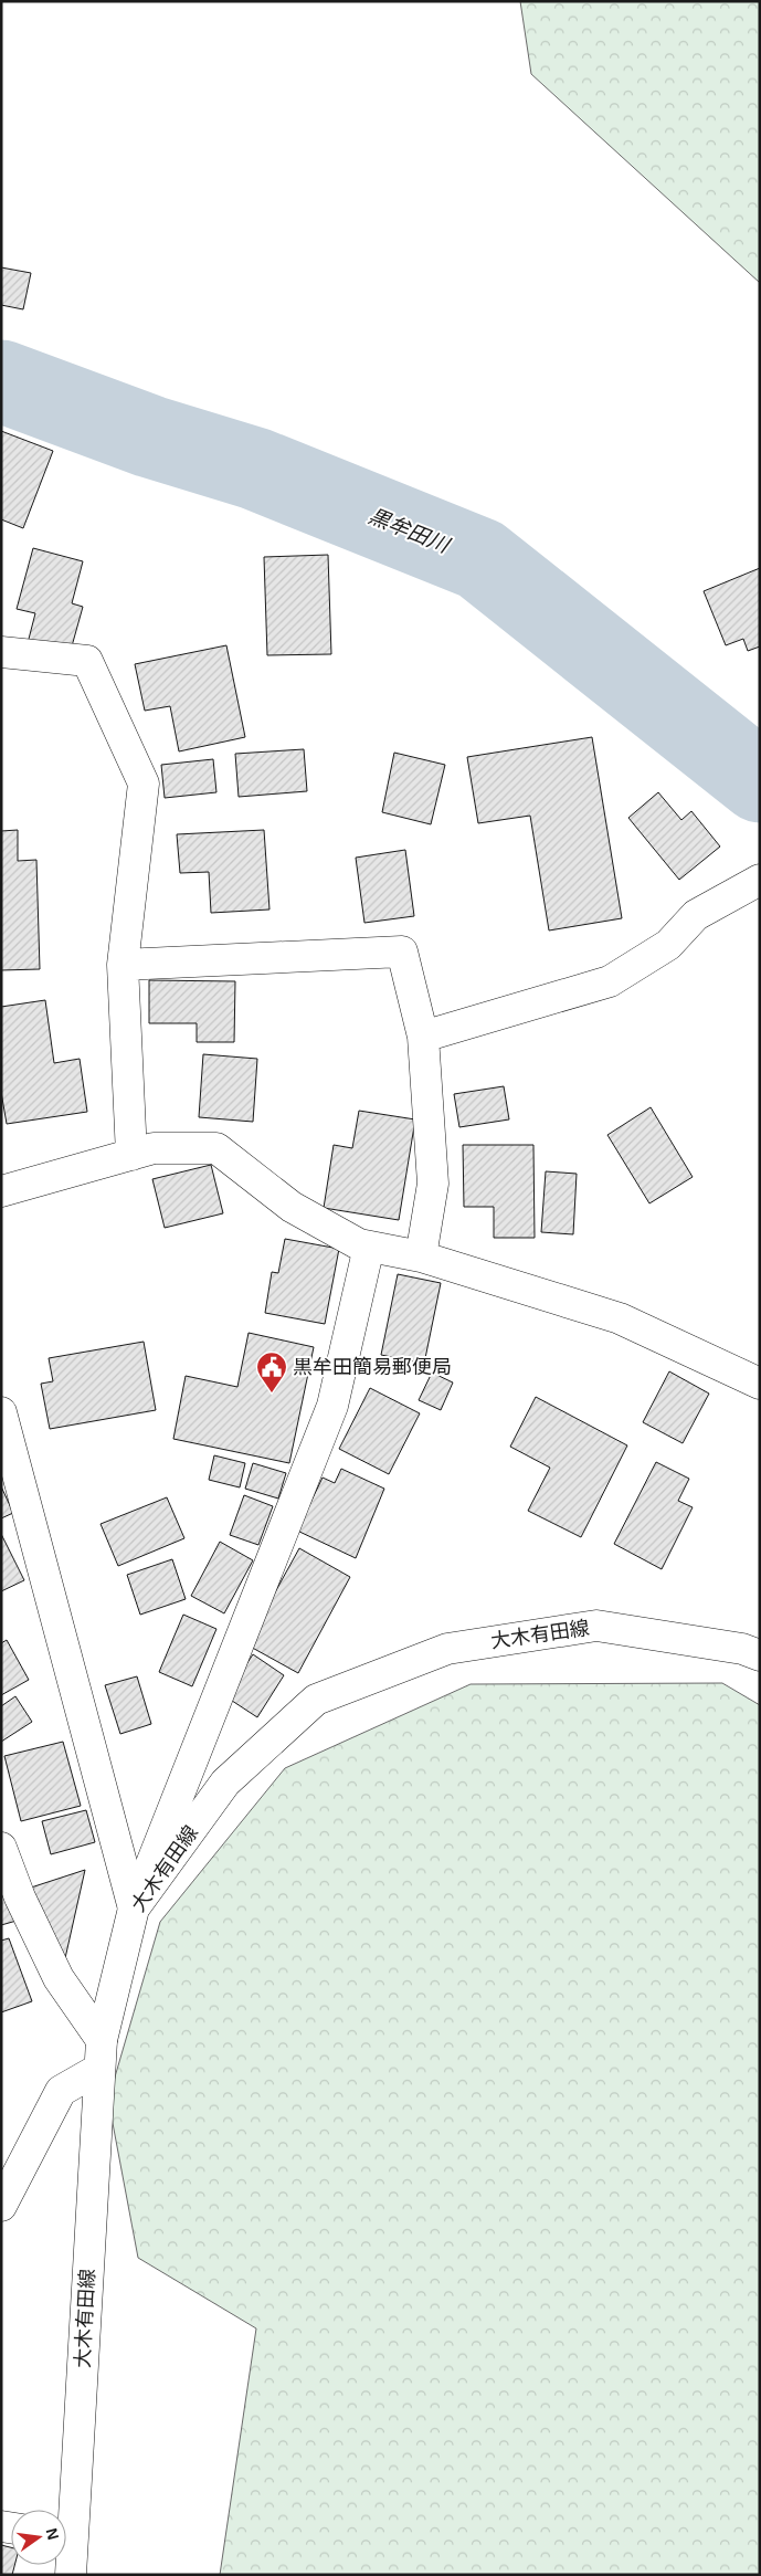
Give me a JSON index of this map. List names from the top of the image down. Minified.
{"streets":{"street":["大木有田線"]},"water":["黒牟田川"],"places":{"public building":["黒牟田簡易郵便局"]},"north":"right"}
